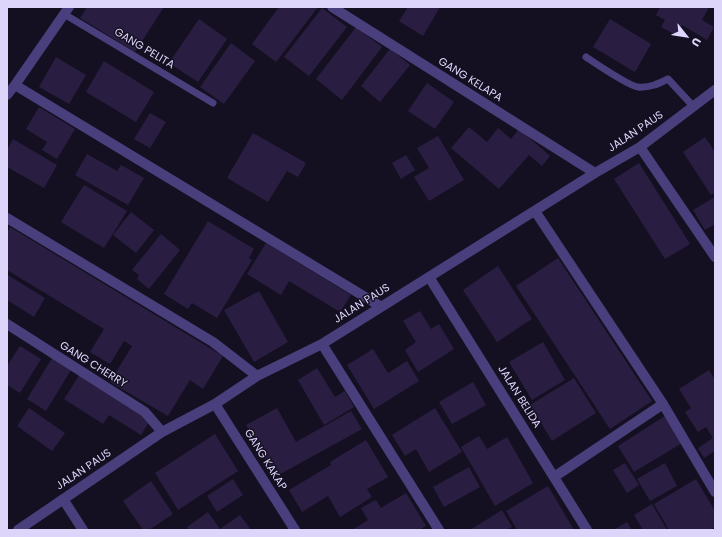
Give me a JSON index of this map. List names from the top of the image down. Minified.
{"streets":{"street":["GANG KELAPA","JALAN PAUS","GANG CHERRY","JALAN BELIDA","GANG KAKAP"],"lane":["GANG PELITA"]},"crossings":[["GANG KELAPA","JALAN PAUS"],["JALAN PAUS","GANG CHERRY"],["JALAN PAUS","JALAN BELIDA"],["JALAN PAUS","GANG KAKAP"]],"north":"bottom right"}
